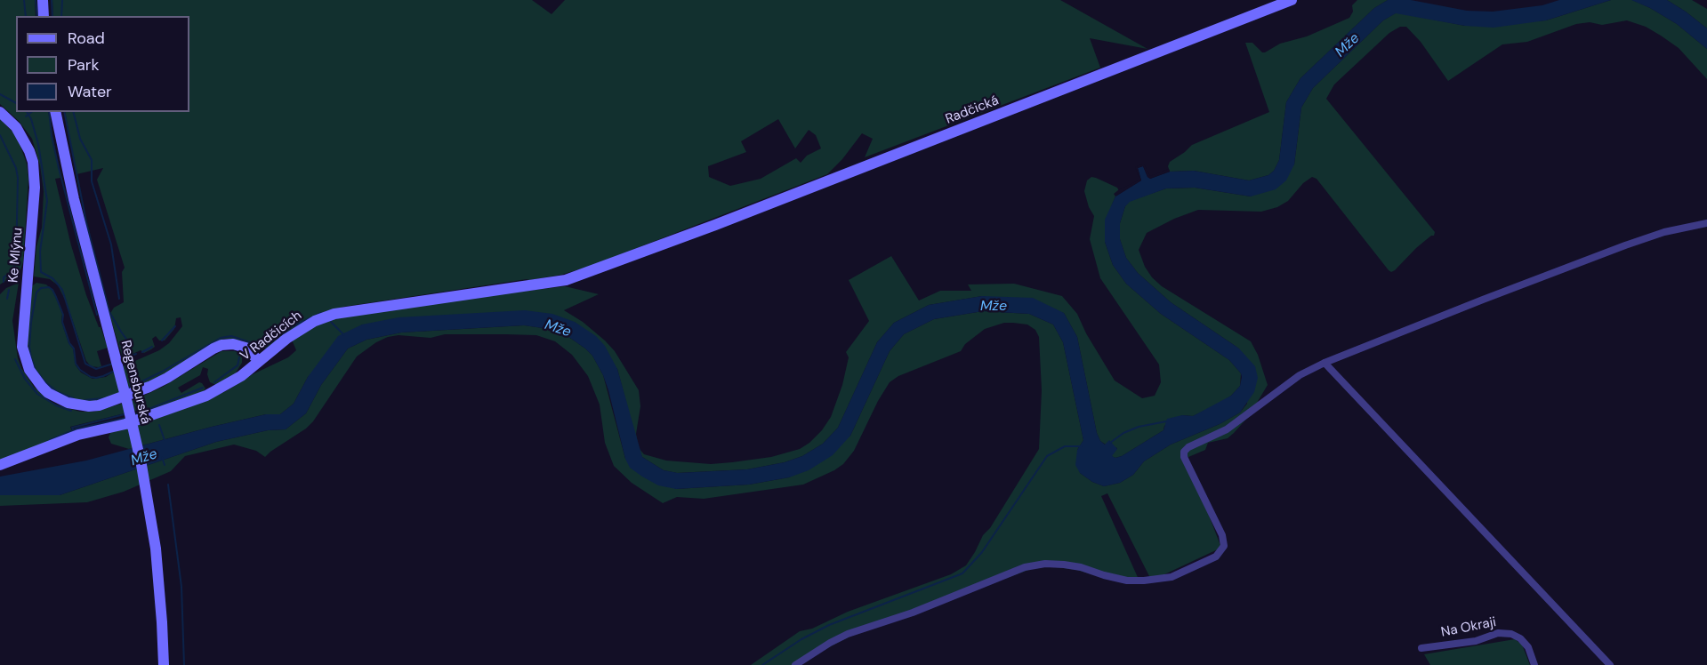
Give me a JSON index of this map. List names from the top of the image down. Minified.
{"streets":{"street":["Radčická","Ke Mlýnu","V Radčicích","Regensburská","Na Okraji"]},"crossings":[["Radčická","V Radčicích"],["Ke Mlýnu","V Radčicích"]],"water":["Mže"],"legend":["Road","Park","Water"]}
